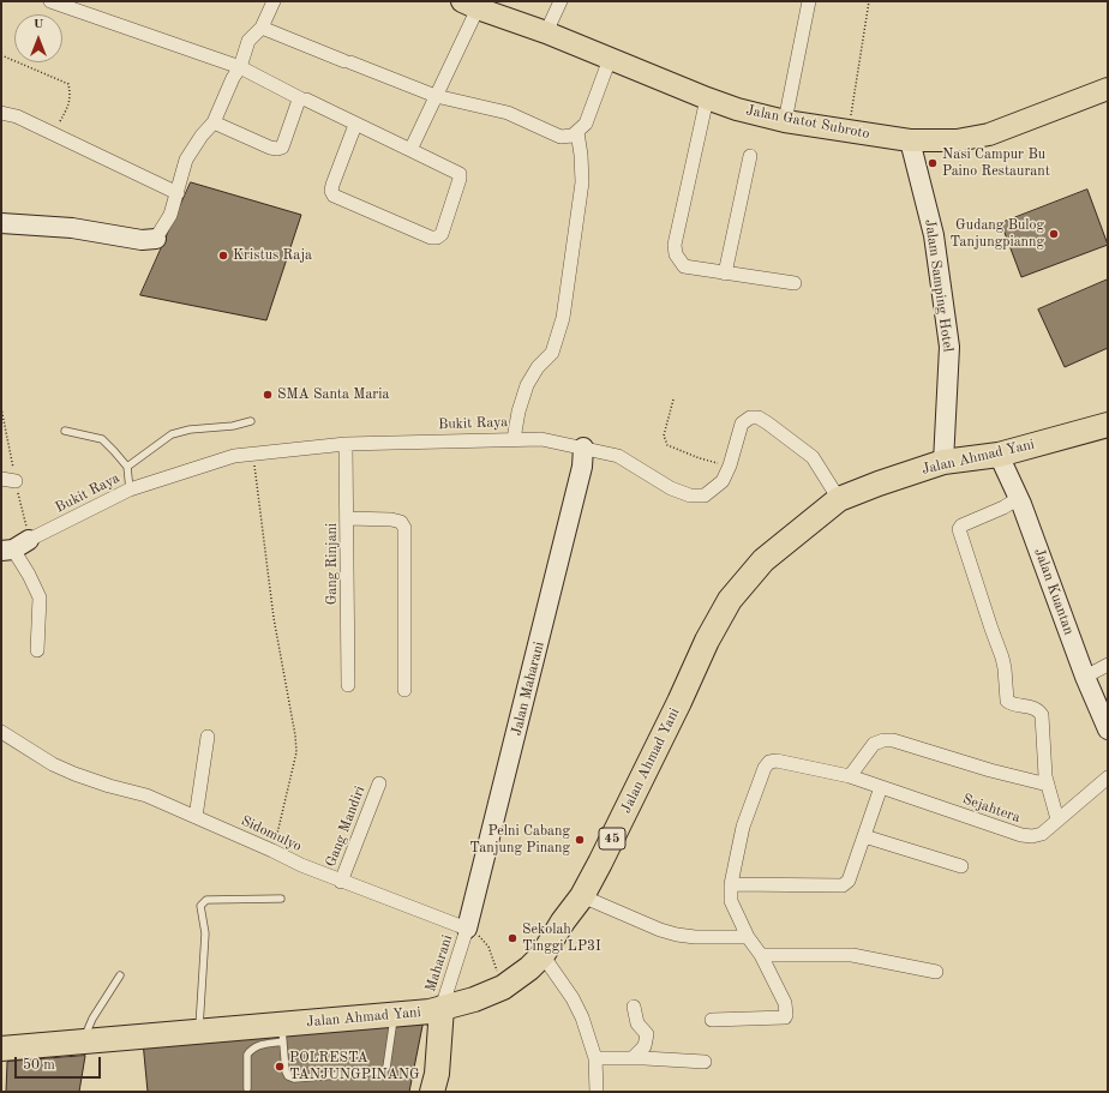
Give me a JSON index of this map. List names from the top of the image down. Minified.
{"streets":{"highway":["Jalan Ahmad Yani","45"],"main road":["Jalan Gatot Subroto"],"street":["Jalam Samping Hotel","Bukit Raya","Gang Rinjani","Jalan Kuantan","Jalan Maharani","Sejahtera","Gang Mandiri","Sidomulyo","Maharani"]},"crossings":[["Jalan Gatot Subroto","Jalam Samping Hotel"],["Jalam Samping Hotel","Jalan Ahmad Yani"],["Bukit Raya","Jalan Ahmad Yani"],["Bukit Raya","Gang Rinjani"],["Bukit Raya","Jalan Maharani"],["Jalan Ahmad Yani","Jalan Kuantan"],["Jalan Ahmad Yani","Maharani"],["Jalan Maharani","Sidomulyo"],["Jalan Maharani","Maharani"],["Gang Mandiri","Sidomulyo"],["Sidomulyo","Maharani"]],"places":["Nasi Campur Bu Paino Restaurant","Gudang Bulog Tanjungpianng","Kristus Raja","SMA Santa Maria","Pelni Cabang Tanjung Pinang","Sekolah Tinggi LP3I","POLRESTA TANJUNGPINANG"],"scale_bar":"50 m","north":"top"}
